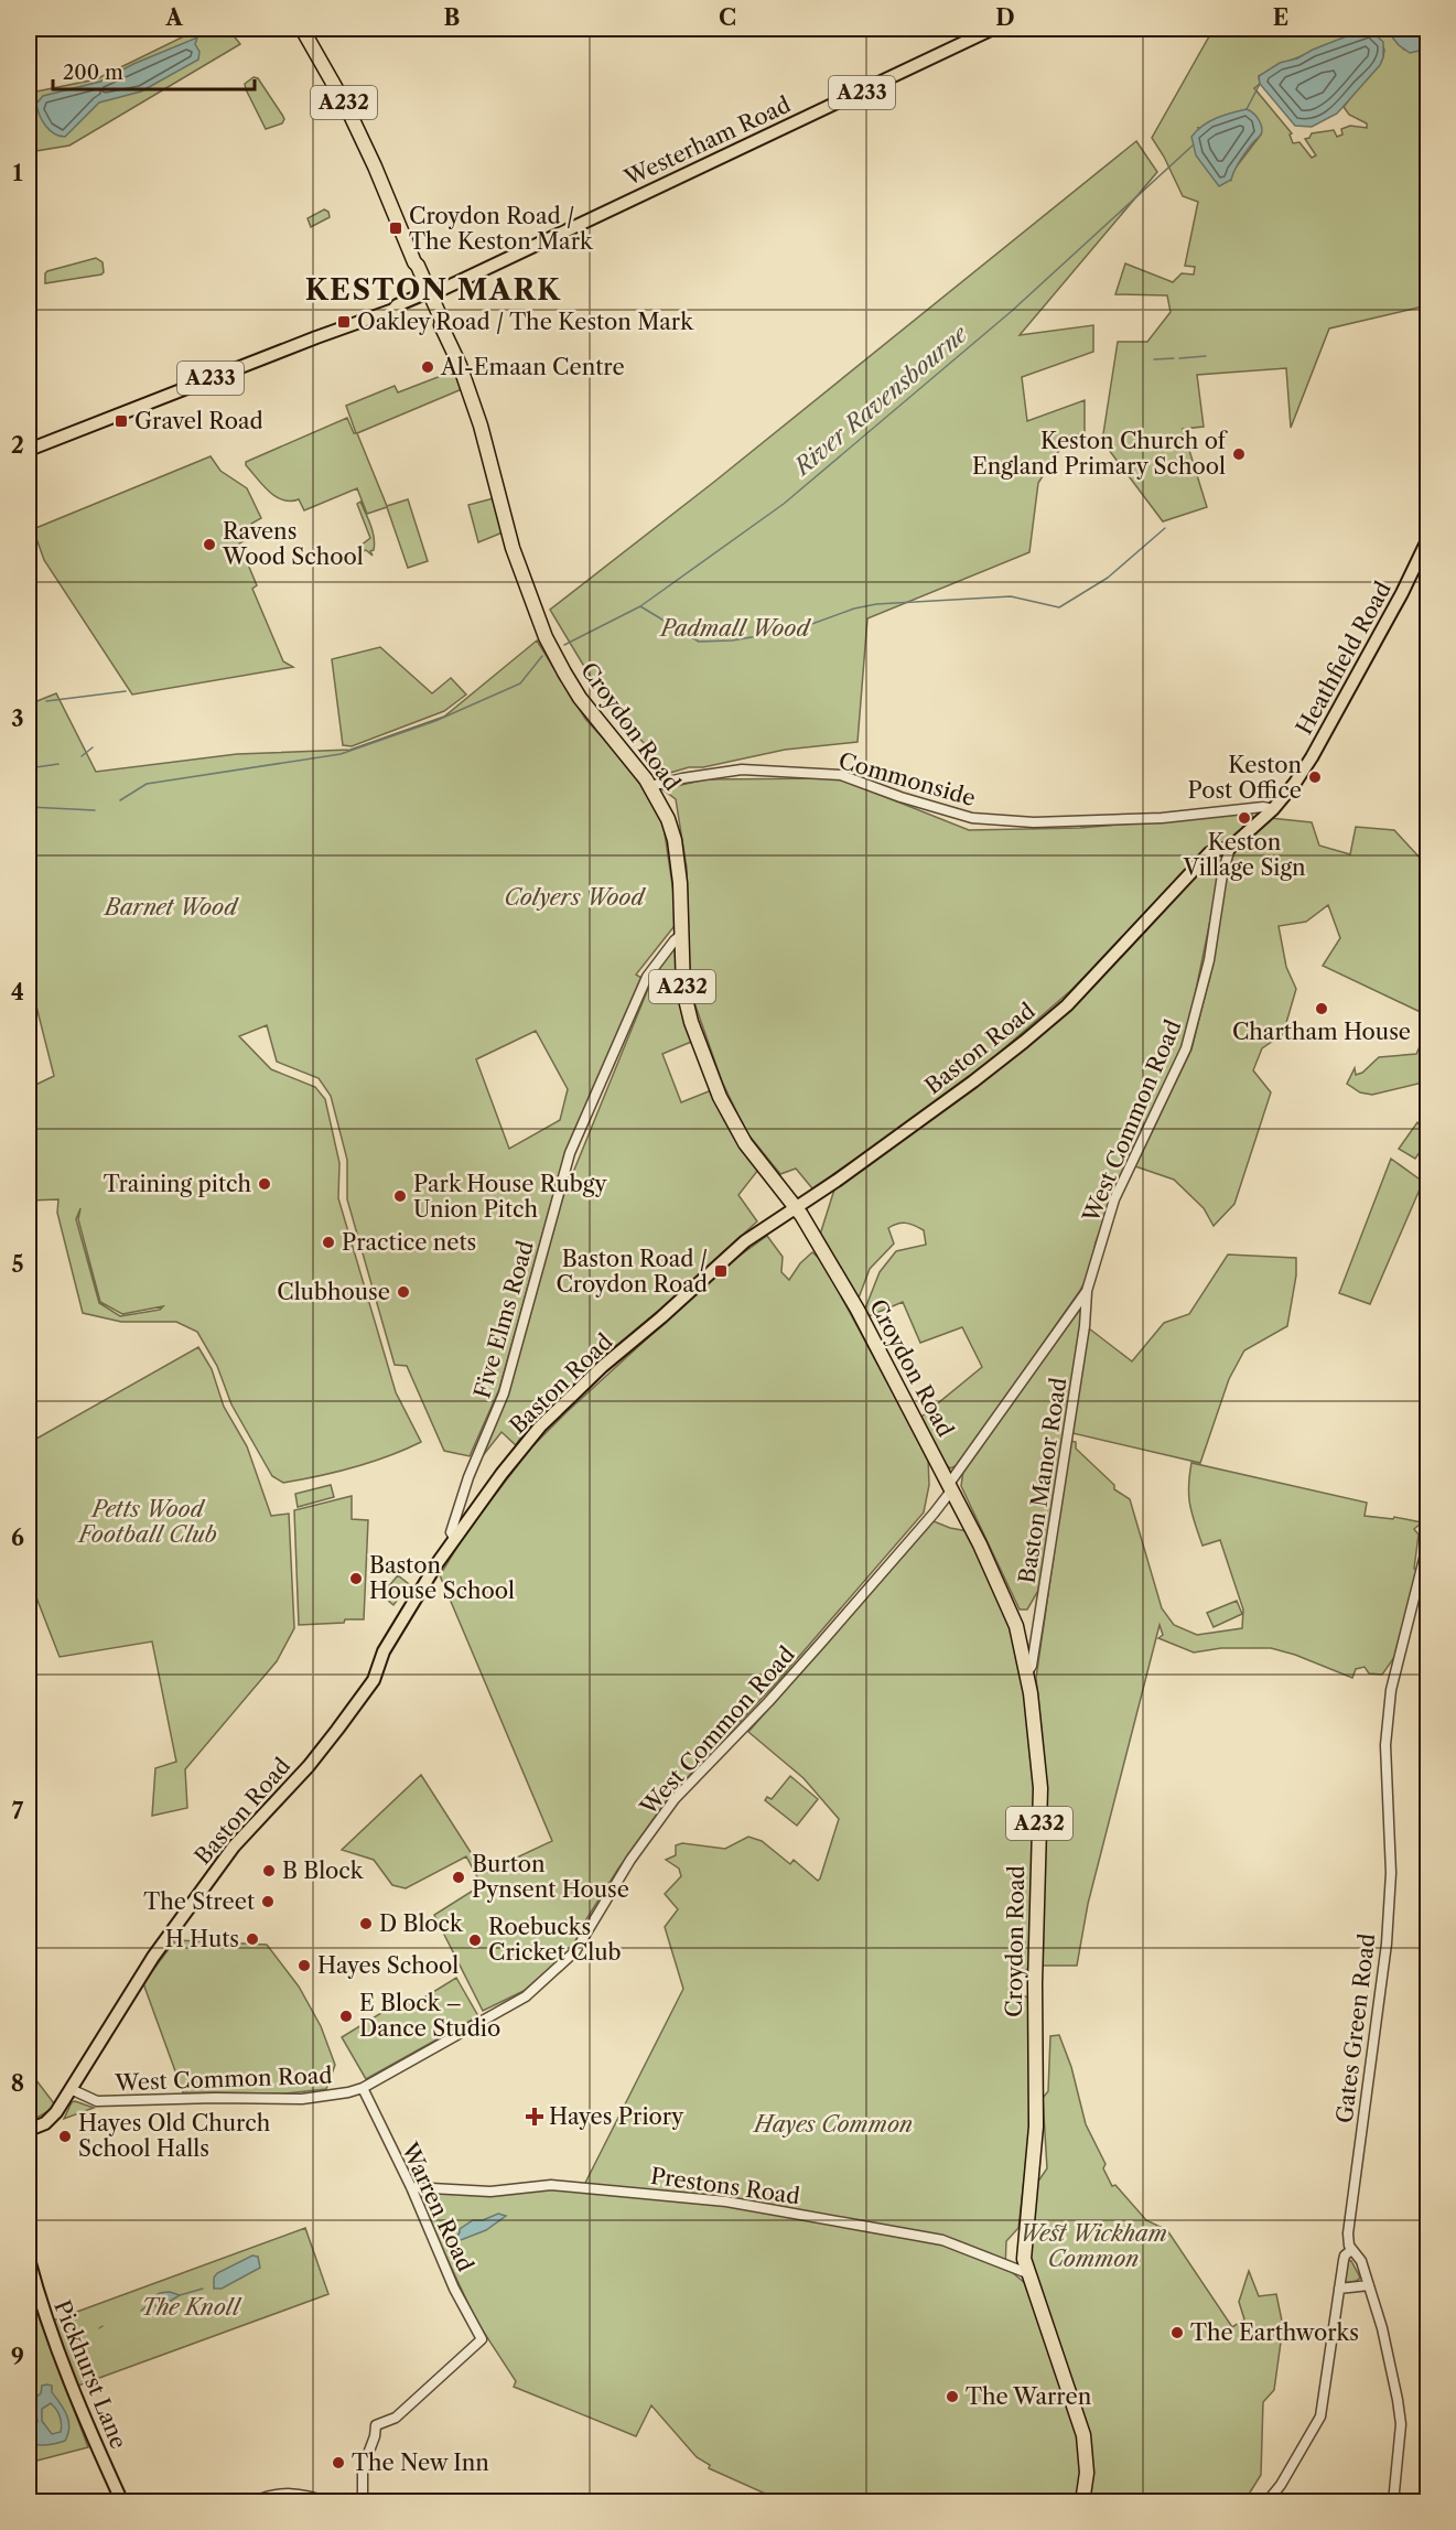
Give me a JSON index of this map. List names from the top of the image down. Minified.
{"streets":{"highway":["A232","Croydon Road"],"main road":["A233","Westerham Road","Heathfield Road","Baston Road","Pickhurst Lane"],"street":["Commonside","West Common Road","Five Elms Road","Baston Manor Road","Gates Green Road","Prestons Road","Warren Road"]},"crossings":[["A233","Westerham Road"],["A233","Croydon Road"],["Westerham Road","Croydon Road"],["Heathfield Road","Commonside"],["Heathfield Road","Baston Road"],["Heathfield Road","West Common Road"],["Croydon Road","Commonside"],["Croydon Road","Baston Road"],["Croydon Road","West Common Road"],["Croydon Road","Five Elms Road"],["Croydon Road","Baston Manor Road"],["Croydon Road","Prestons Road"],["Baston Road","West Common Road"],["Baston Road","Five Elms Road"],["West Common Road","Baston Manor Road"],["West Common Road","Warren Road"],["Prestons Road","Warren Road"]],"districts":["KESTON MARK"],"water":["River Ravensbourne"],"parks":["Padmall Wood","Colyers Wood","Barnet Wood","Petts Wood Football Club","Hayes Common","West Wickham Common","The Knoll"],"places":{"transit":["Croydon Road / The Keston Mark","Oakley Road / The Keston Mark","Gravel Road","Baston Road / Croydon Road"],"other":["Al-Emaan Centre","Keston Church of England Primary School","Ravens Wood School","Keston Post Office","Keston Village Sign","Chartham House","Training pitch","Park House Rubgy Union Pitch","Practice nets","Clubhouse","Baston House School","B Block","Burton Pynsent House","The Street","D Block","H Huts","Roebucks Cricket Club","Hayes School","E Block – Dance Studio","Hayes Old Church School Halls","The Earthworks","The Warren","The New Inn"],"health":["Hayes Priory"]},"scale_bar":"200 m","grid":{"columns":["A","B","C","D","E"],"rows":["1","2","3","4","5","6","7","8","9"]}}
